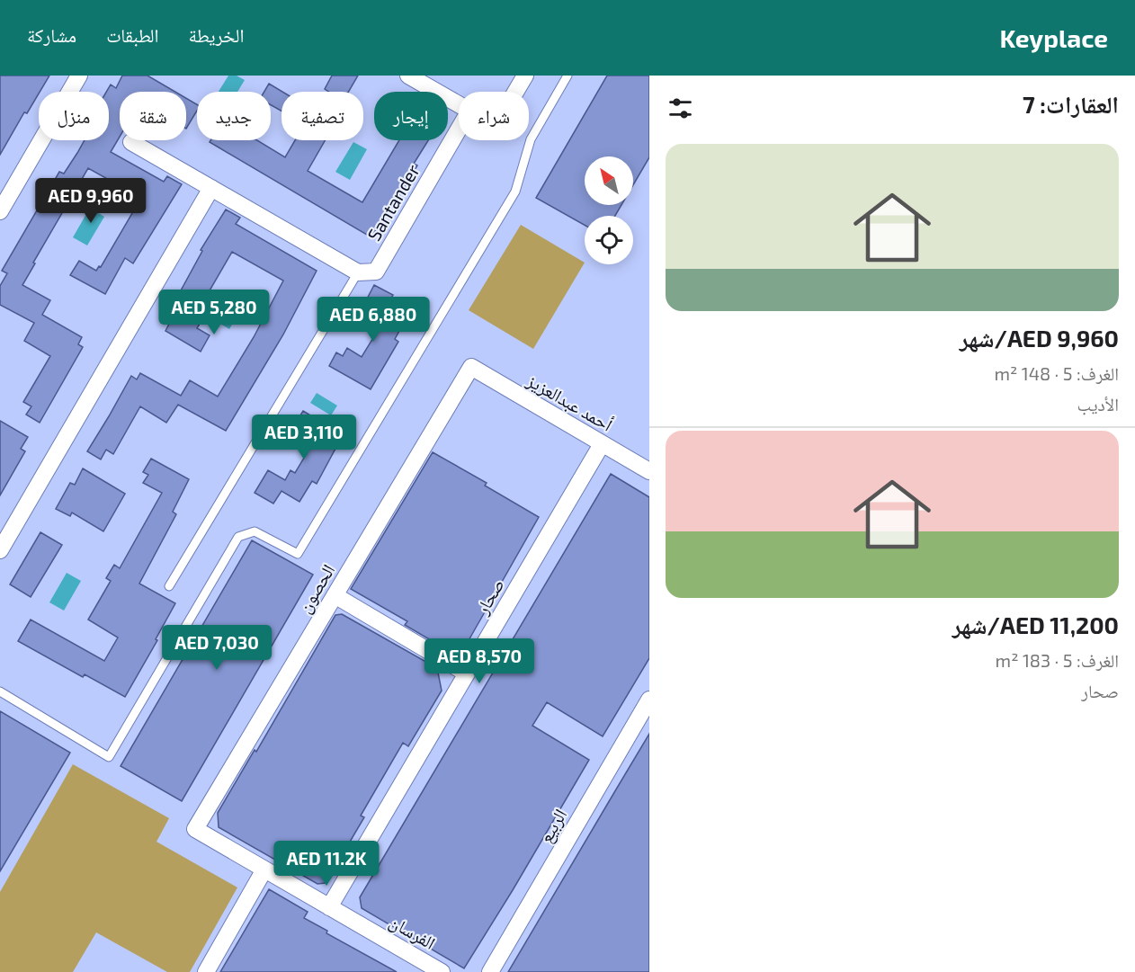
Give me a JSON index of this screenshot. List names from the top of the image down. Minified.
{"streets":{"street":["Santander","أحمد عبدالعزيز","الحصون","صحار","الربيع","الفرسان"]},"crossings":[["أحمد عبدالعزيز","الحصون"],["أحمد عبدالعزيز","صحار"],["الحصون","الفرسان"],["صحار","الفرسان"]],"north":"top left","page":{"header":"Keyplace","nav":["الخريطة","الطبقات","مشاركة"],"heading":"العقارات: 7","chip":["شراء","إيجار","تصفية","جديد","شقة","منزل"],"list":[{"name":"AED 9,960/شهر","note":"الغرف: 5 · 148 m² · الأديب"},{"name":"AED 11,200/شهر","note":"الغرف: 5 · 183 m² · صحار"}],"price":["AED 9,960","AED 5,280","AED 6,880","AED 3,110","AED 7,030","AED 8,570","AED 11.2K"]}}
